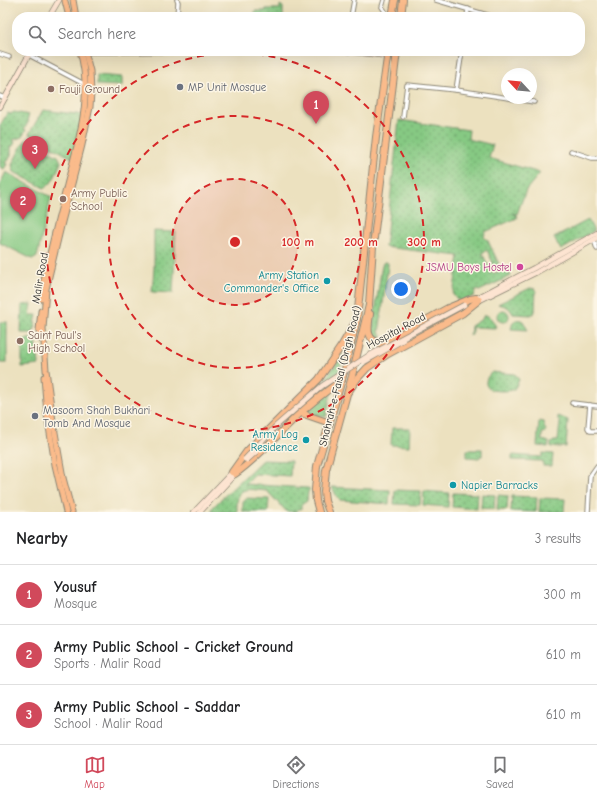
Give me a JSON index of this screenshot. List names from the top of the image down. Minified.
{"streets":{"highway":["Shahrah-e-Faisal (Drigh Road)"],"main road":["Malir Road","Hospital Road"]},"places":["MP Unit Mosque","Fauji Ground","Army Public School","JSMU Boys Hostel","Army Station Commander's Office","Saint Paul's High School","Masoom Shah Bukhari Tomb And Mosque","Army Log Residence","Napier Barracks"],"north":"top left","page":{"search":"Search here","pins":["1","3","2"],"heading":["Nearby","3 results"],"list":[{"mark":"1","name":"Yousuf","note":"Mosque","value":"300 m"},{"mark":"2","name":"Army Public School - Cricket Ground","note":"Sports · Malir Road","value":"610 m"},{"mark":"3","name":"Army Public School - Saddar","note":"School · Malir Road","value":"610 m"}],"nav":["Map","Directions","Saved"]},"rings":["100 m","200 m","300 m"]}
